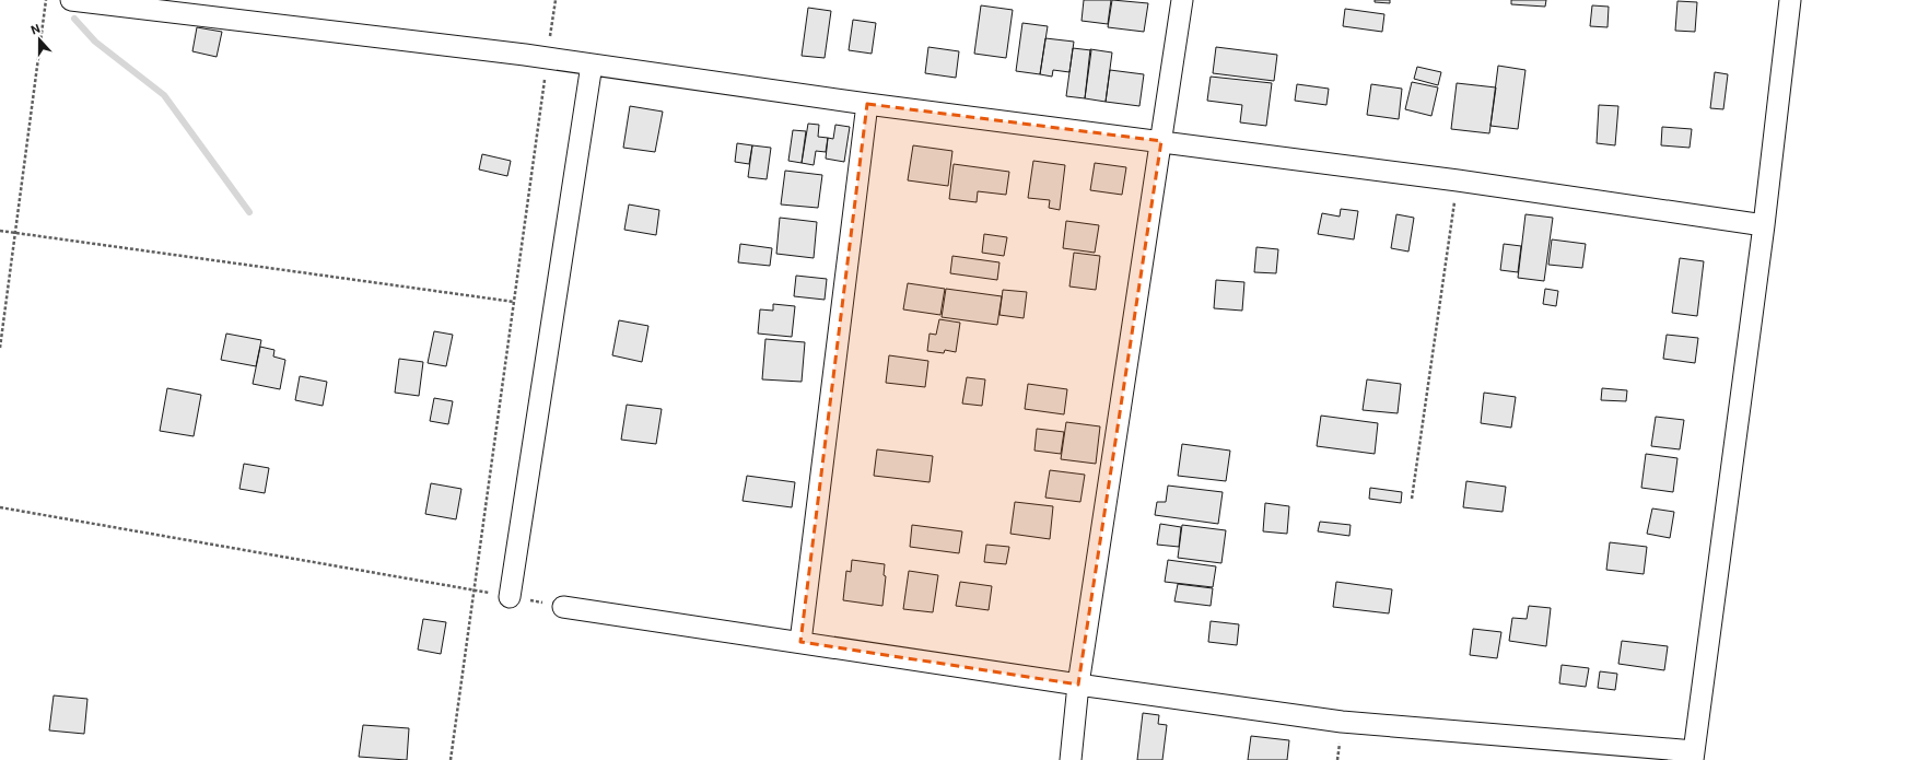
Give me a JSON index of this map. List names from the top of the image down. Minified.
{"north":"top"}
